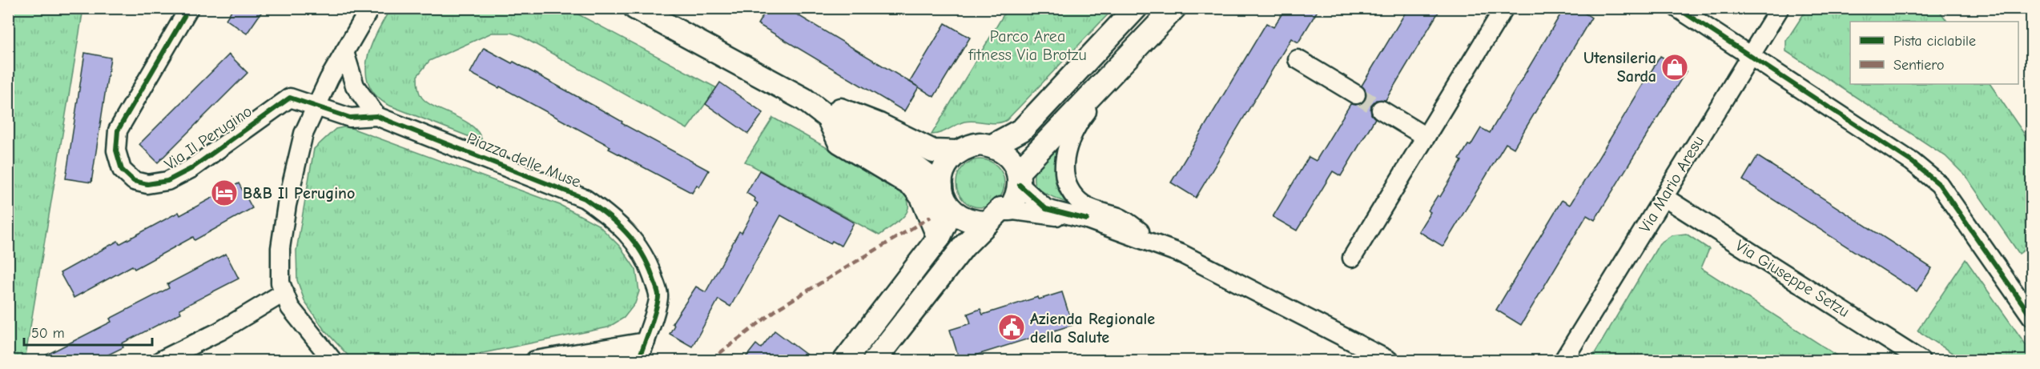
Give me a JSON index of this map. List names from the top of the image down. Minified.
{"streets":{"street":["Via Il Perugino","Piazza delle Muse","Via Mario Aresu","Via Giuseppe Setzu"]},"crossings":[["Via Il Perugino","Piazza delle Muse"],["Via Mario Aresu","Via Giuseppe Setzu"]],"parks":["Parco Area fitness Via Brotzu"],"places":{"shop":["Utensileria Sarda"],"hotel":["B&B Il Perugino"],"public building":["Azienda Regionale della Salute"]},"legend":["Pista ciclabile","Sentiero"],"scale_bar":"50 m"}
